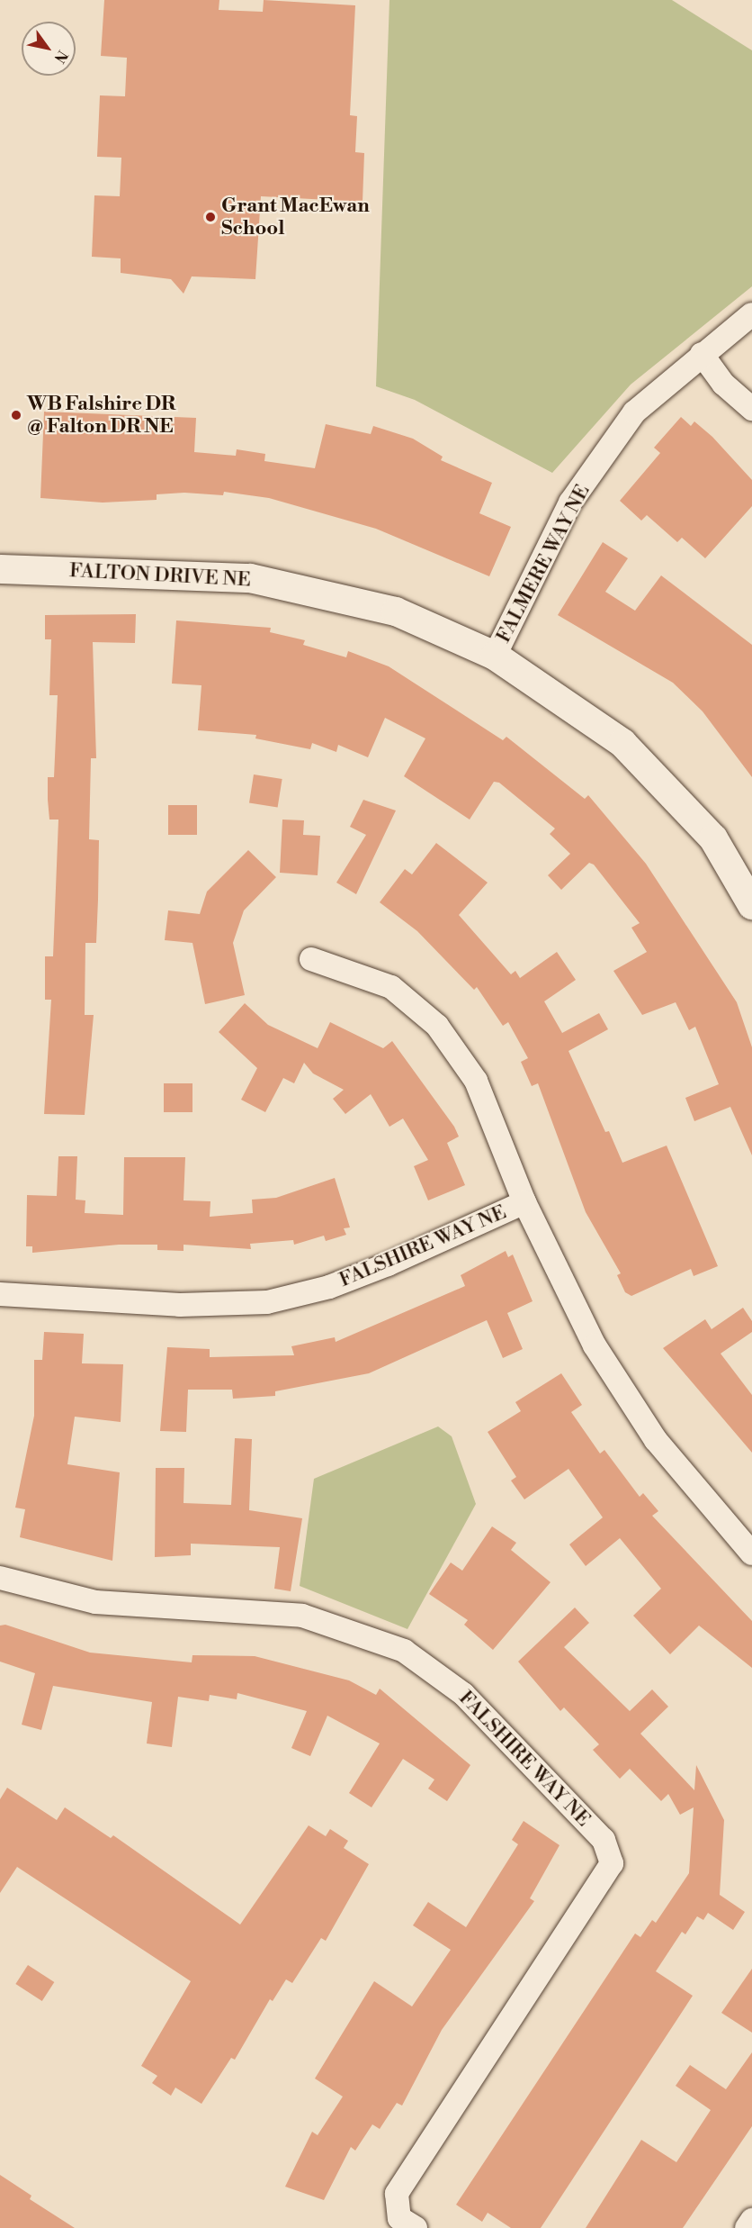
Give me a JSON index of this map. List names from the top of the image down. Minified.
{"streets":{"street":["FALMERE WAY NE","FALTON DRIVE NE","FALSHIRE WAY NE"]},"crossings":[["FALMERE WAY NE","FALTON DRIVE NE"]],"places":["Grant MacEwan School","WB Falshire DR @ Falton DR NE"],"north":"bottom right"}
